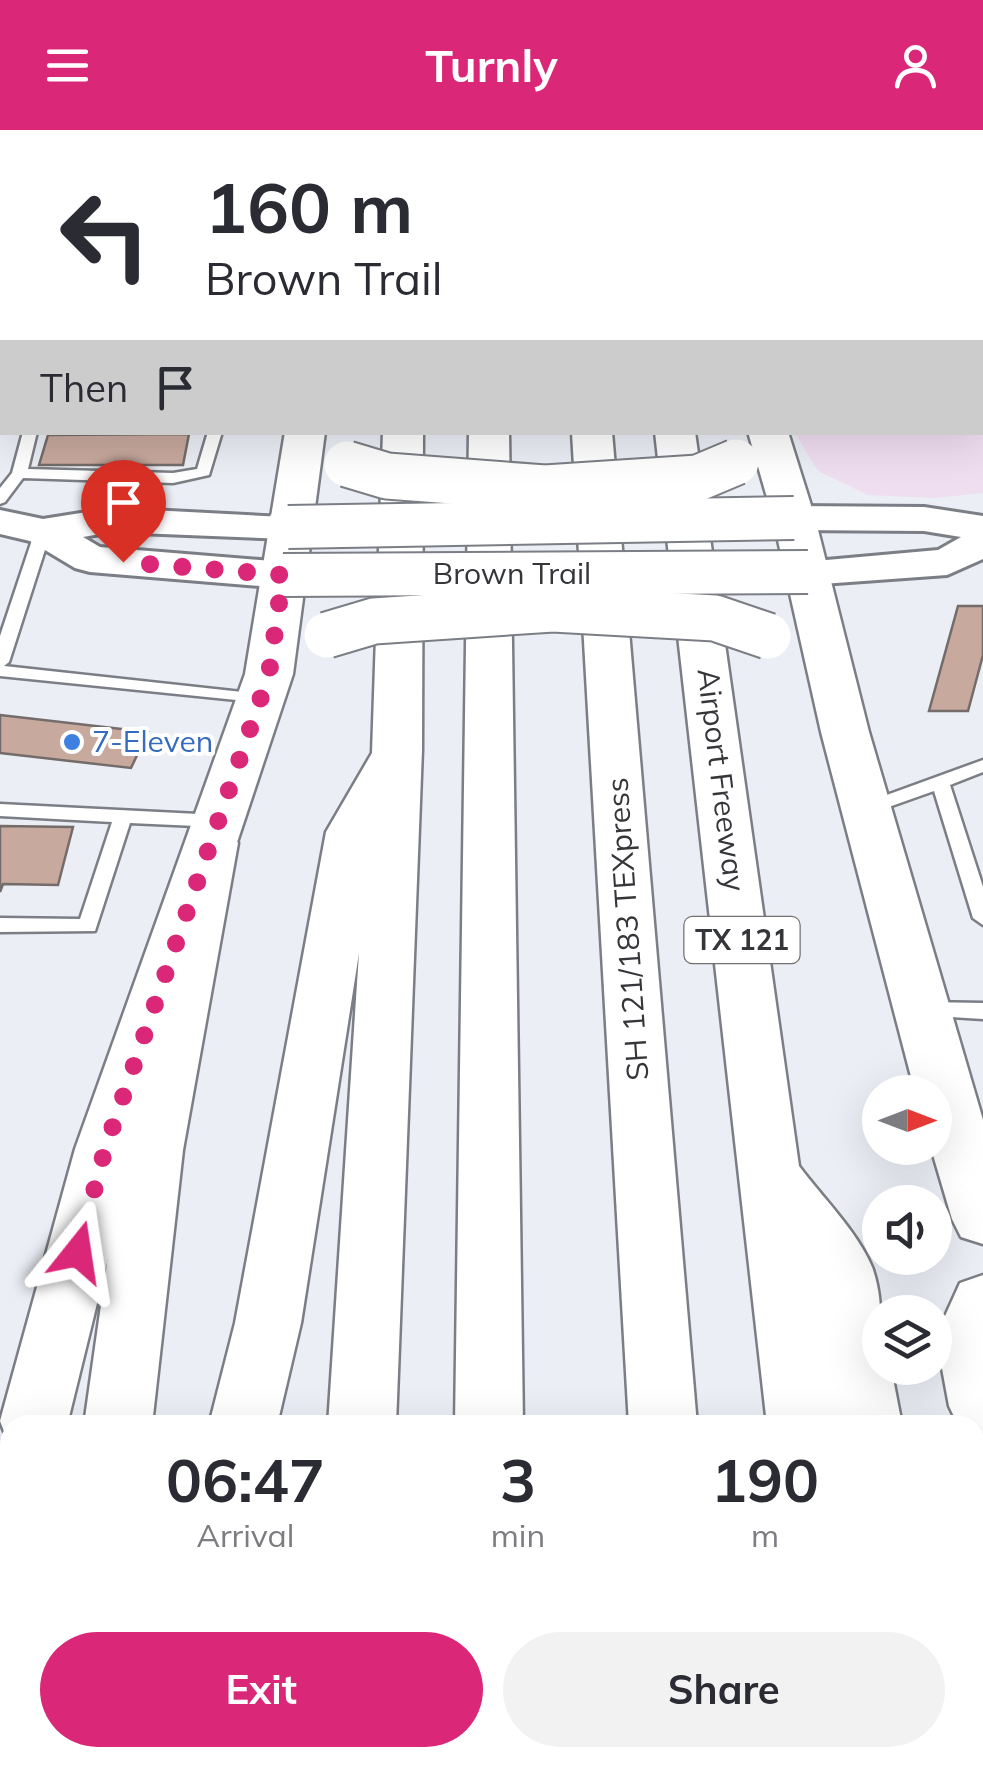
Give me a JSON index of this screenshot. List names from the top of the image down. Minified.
{"streets":{"main road":["Airport Freeway","SH 121/183 TEXpress","TX 121"],"street":["Brown Trail"]},"places":["7-Eleven"],"north":"right","page":{"header":"Turnly","turn":["160 m","Brown Trail"],"then":"Then","eta":["06:47","Arrival","3","min","190","m"],"buttons":["Exit","Share"]}}
